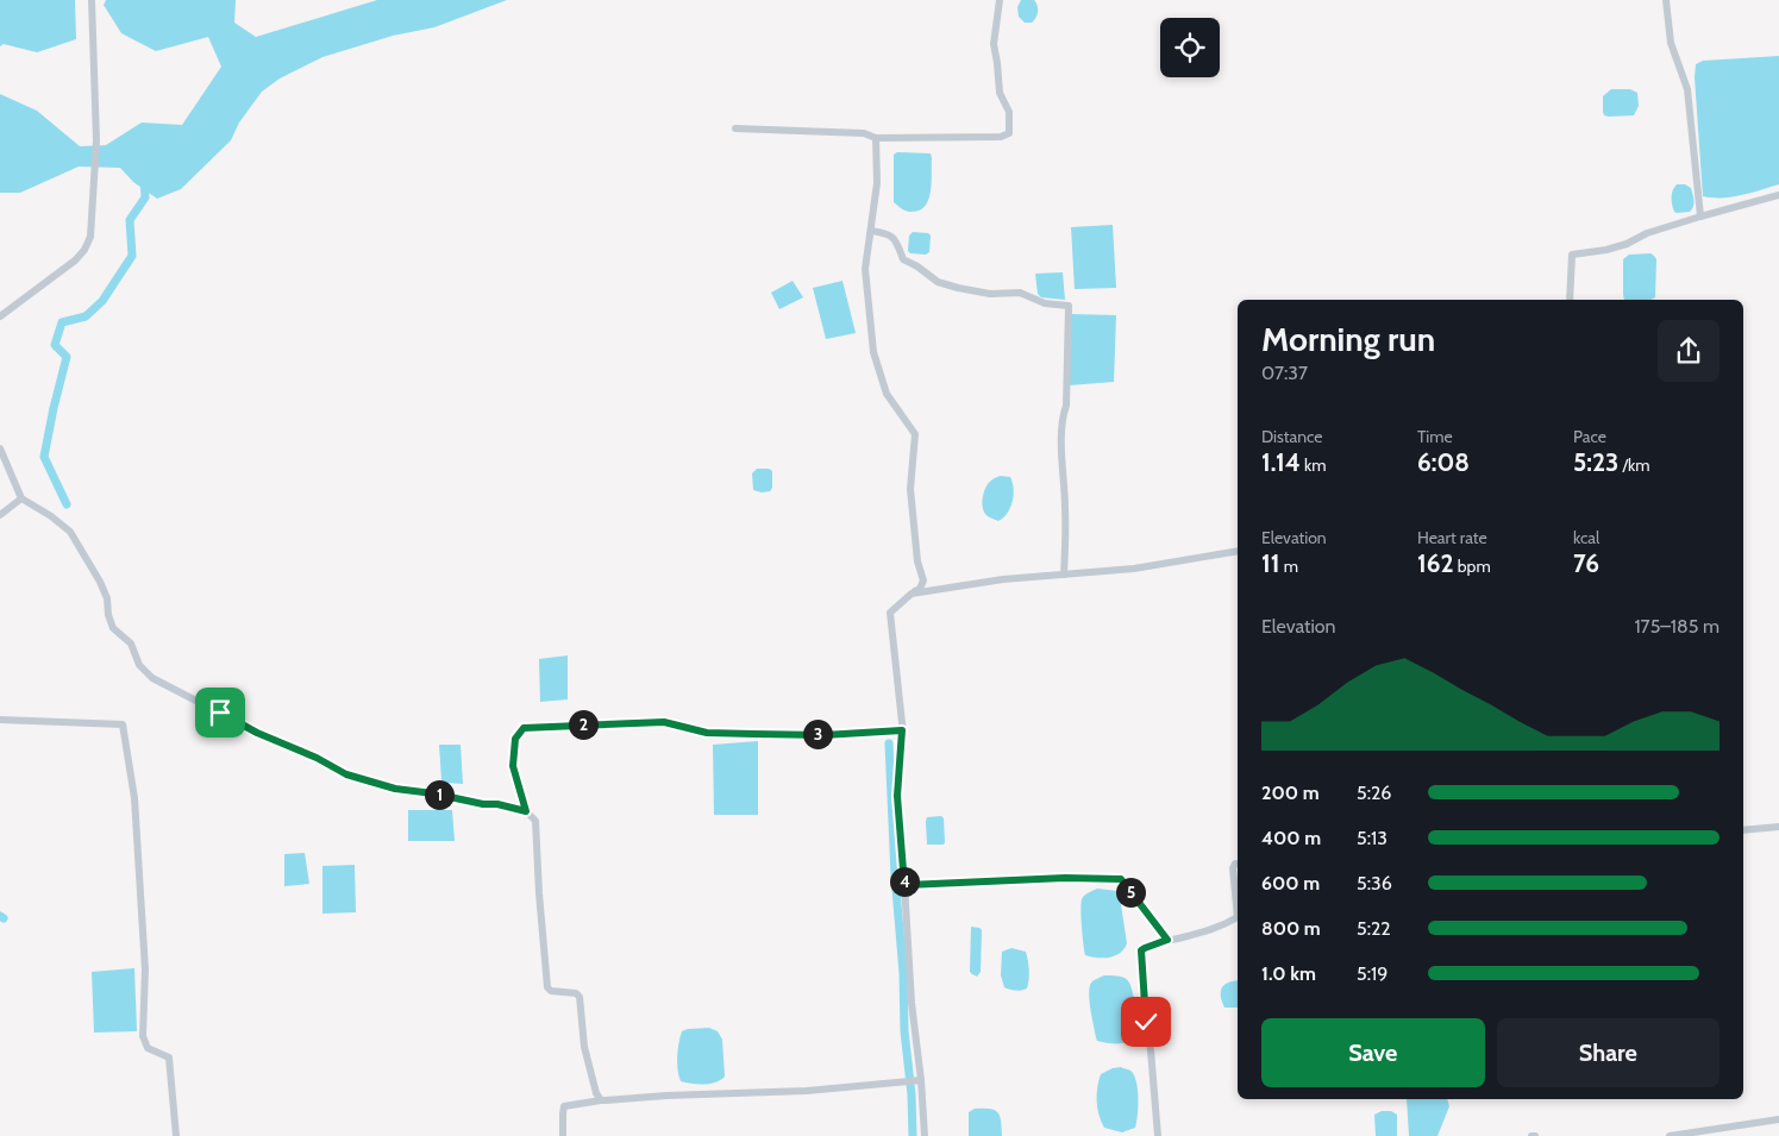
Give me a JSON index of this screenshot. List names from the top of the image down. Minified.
{"page":{"heading":["Morning run","07:37"],"stats":[["Distance","1.14 km"],["Time","6:08"],["Pace","5:23 /km"],["Elevation","11 m"],["Heart rate","162 bpm"],["kcal","76"]],"chart":["Elevation","175–185 m"],"pins":["2","3","1","4","5"],"list":[{"name":"200 m","note":"5:26"},{"name":"400 m","note":"5:13"},{"name":"600 m","note":"5:36"},{"name":"800 m","note":"5:22"},{"name":"1.0 km","note":"5:19"}],"buttons":["Save","Share"]}}
